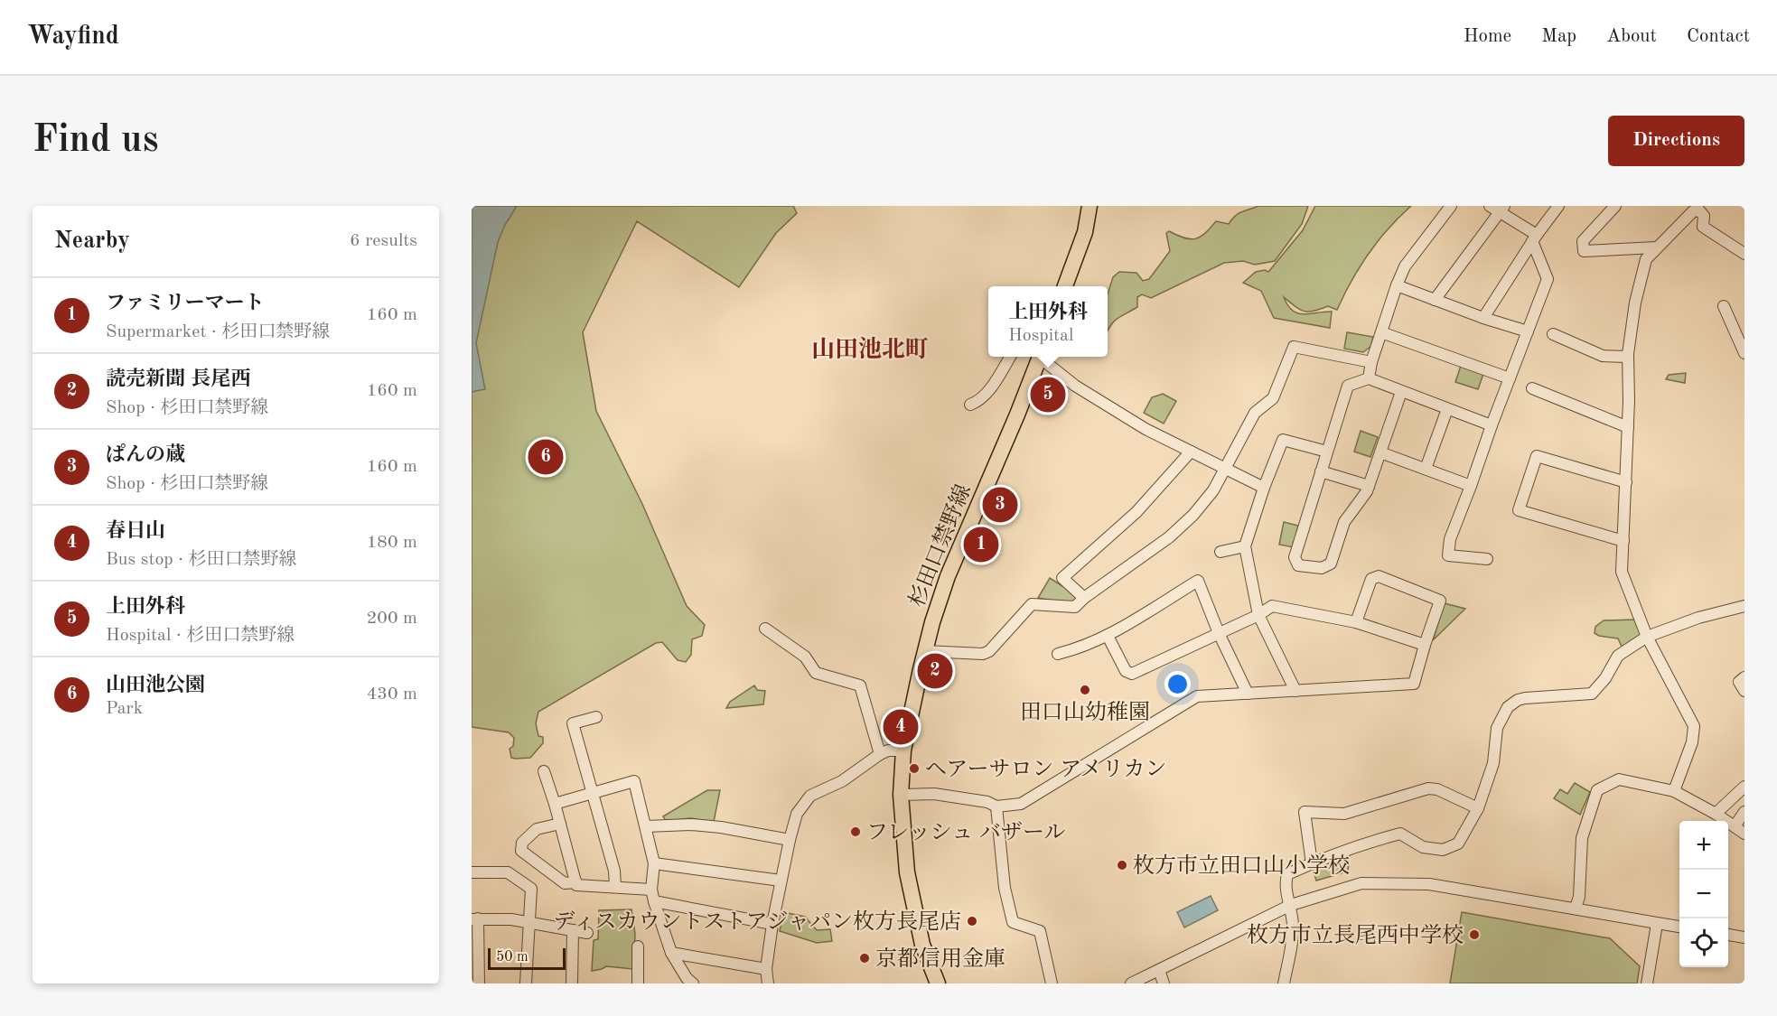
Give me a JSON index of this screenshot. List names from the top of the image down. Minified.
{"streets":{"main road":["杉田口禁野線"]},"districts":["山田池北町"],"places":["田口山幼稚園","ヘアーサロン アメリカン","フレッシュ バザール","枚方市立田口山小学校","ディスカウントストアジャパン枚方長尾店","枚方市立長尾西中学校","京都信用金庫"],"scale_bar":"50 m","page":{"header":"Wayfind","nav":["Home","Map","About","Contact"],"buttons":"Directions","title":"Find us","heading":["Nearby","6 results"],"list":[{"mark":"1","name":"ファミリーマート","note":"Supermarket · 杉田口禁野線","value":"160 m"},{"mark":"2","name":"読売新聞 長尾西","note":"Shop · 杉田口禁野線","value":"160 m"},{"mark":"3","name":"ぱんの蔵","note":"Shop · 杉田口禁野線","value":"160 m"},{"mark":"4","name":"春日山","note":"Bus stop · 杉田口禁野線","value":"180 m"},{"mark":"5","name":"上田外科","note":"Hospital · 杉田口禁野線","value":"200 m"},{"mark":"6","name":"山田池公園","note":"Park","value":"430 m"}],"popup":["上田外科","Hospital"],"pins":["5","6","3","1","2","4"],"map_buttons":["+","−"],"scale":"50 m"}}
